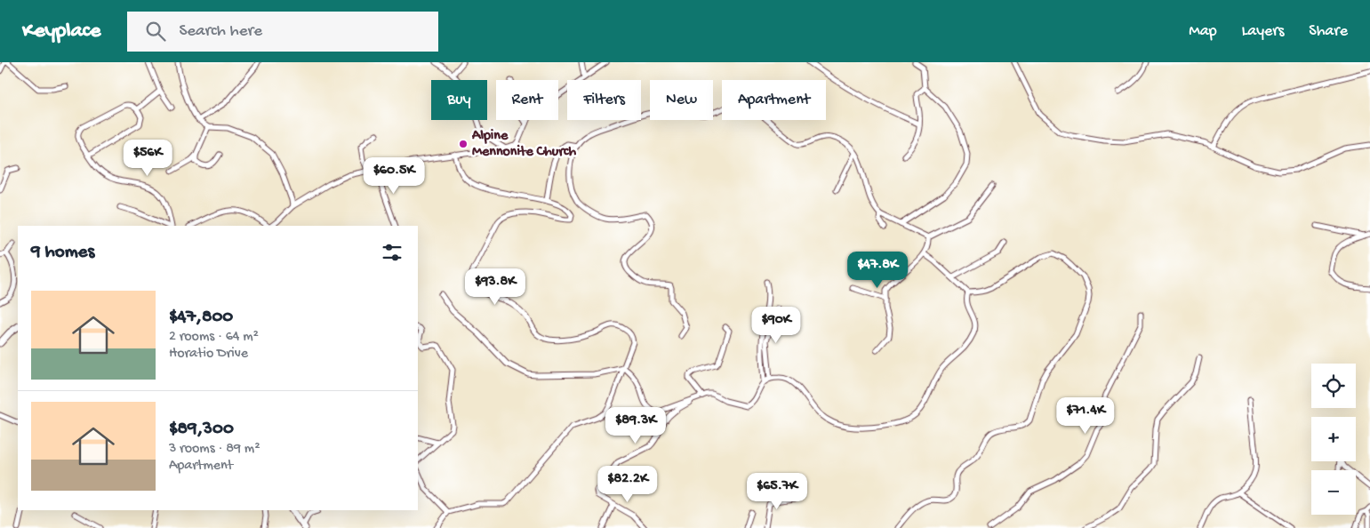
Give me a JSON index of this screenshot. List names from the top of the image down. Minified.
{"places":["Alpine Mennonite Church"],"page":{"header":"Keyplace","search":"Search here","nav":["Map","Layers","Share"],"chip":["Buy","Rent","Filters","New","Apartment"],"price":["$56K","$60.5K","$47.8K","$93.8K","$90K","$71.4K","$89.3K","$82.2K","$65.7K"],"heading":"9 homes","list":[{"name":"$47,800","note":"2 rooms · 64 m² · Horatio Drive"},{"name":"$89,300","note":"3 rooms · 89 m² · Apartment"}],"map_buttons":["+","−"]}}
